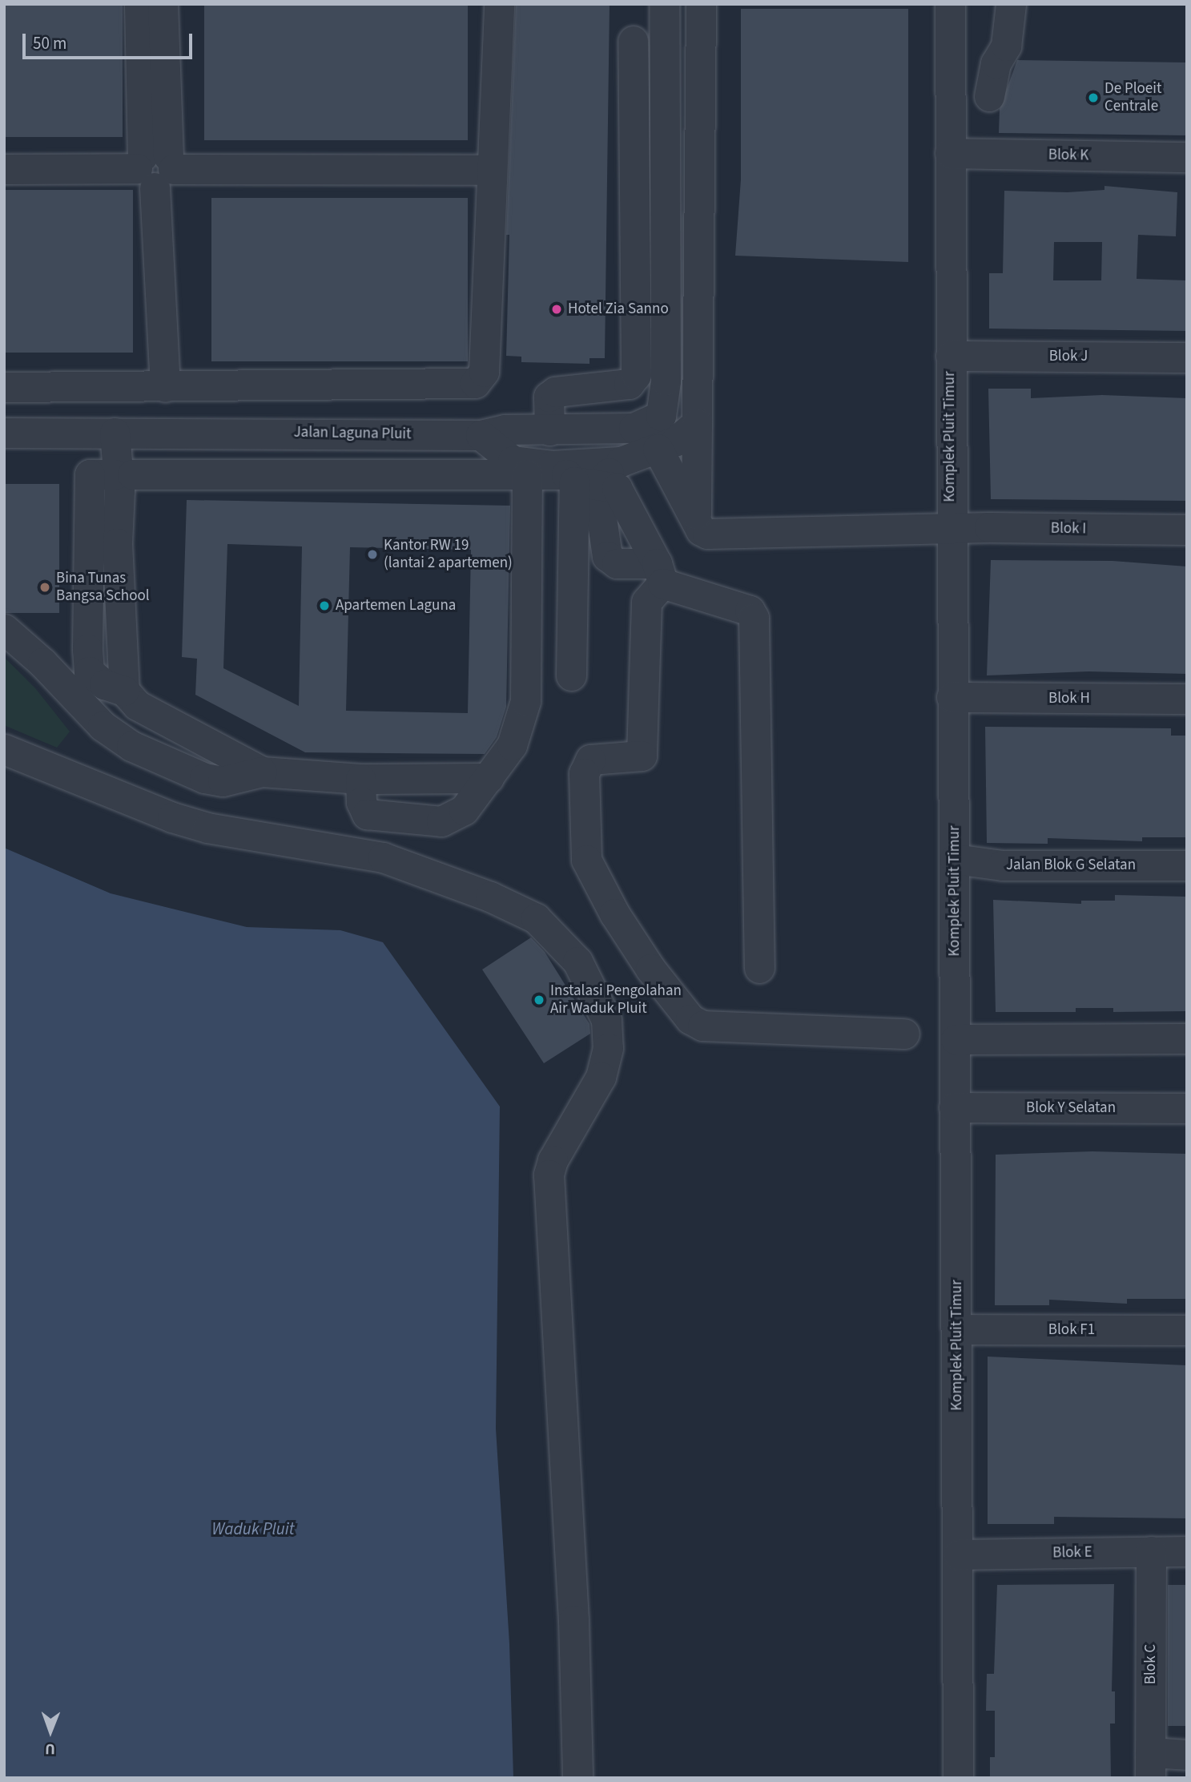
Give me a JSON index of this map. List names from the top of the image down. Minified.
{"streets":{"street":["Blok K","Blok J","Jalan Laguna Pluit","Komplek Pluit Timur","Blok I","Blok H","Jalan Blok G Selatan","Blok Y Selatan","Blok F1","Blok E","Blok C"]},"crossings":[["Blok K","Komplek Pluit Timur"],["Blok J","Komplek Pluit Timur"],["Komplek Pluit Timur","Blok I"],["Komplek Pluit Timur","Blok H"],["Komplek Pluit Timur","Jalan Blok G Selatan"],["Komplek Pluit Timur","Blok Y Selatan"],["Komplek Pluit Timur","Blok F1"],["Komplek Pluit Timur","Blok E"],["Blok E","Blok C"]],"water":["Waduk Pluit"],"places":["De Ploeit Centrale","Hotel Zia Sanno","Kantor RW 19 (lantai 2 apartemen)","Bina Tunas Bangsa School","Apartemen Laguna","Instalasi Pengolahan Air Waduk Pluit"],"scale_bar":"50 m","north":"bottom"}
